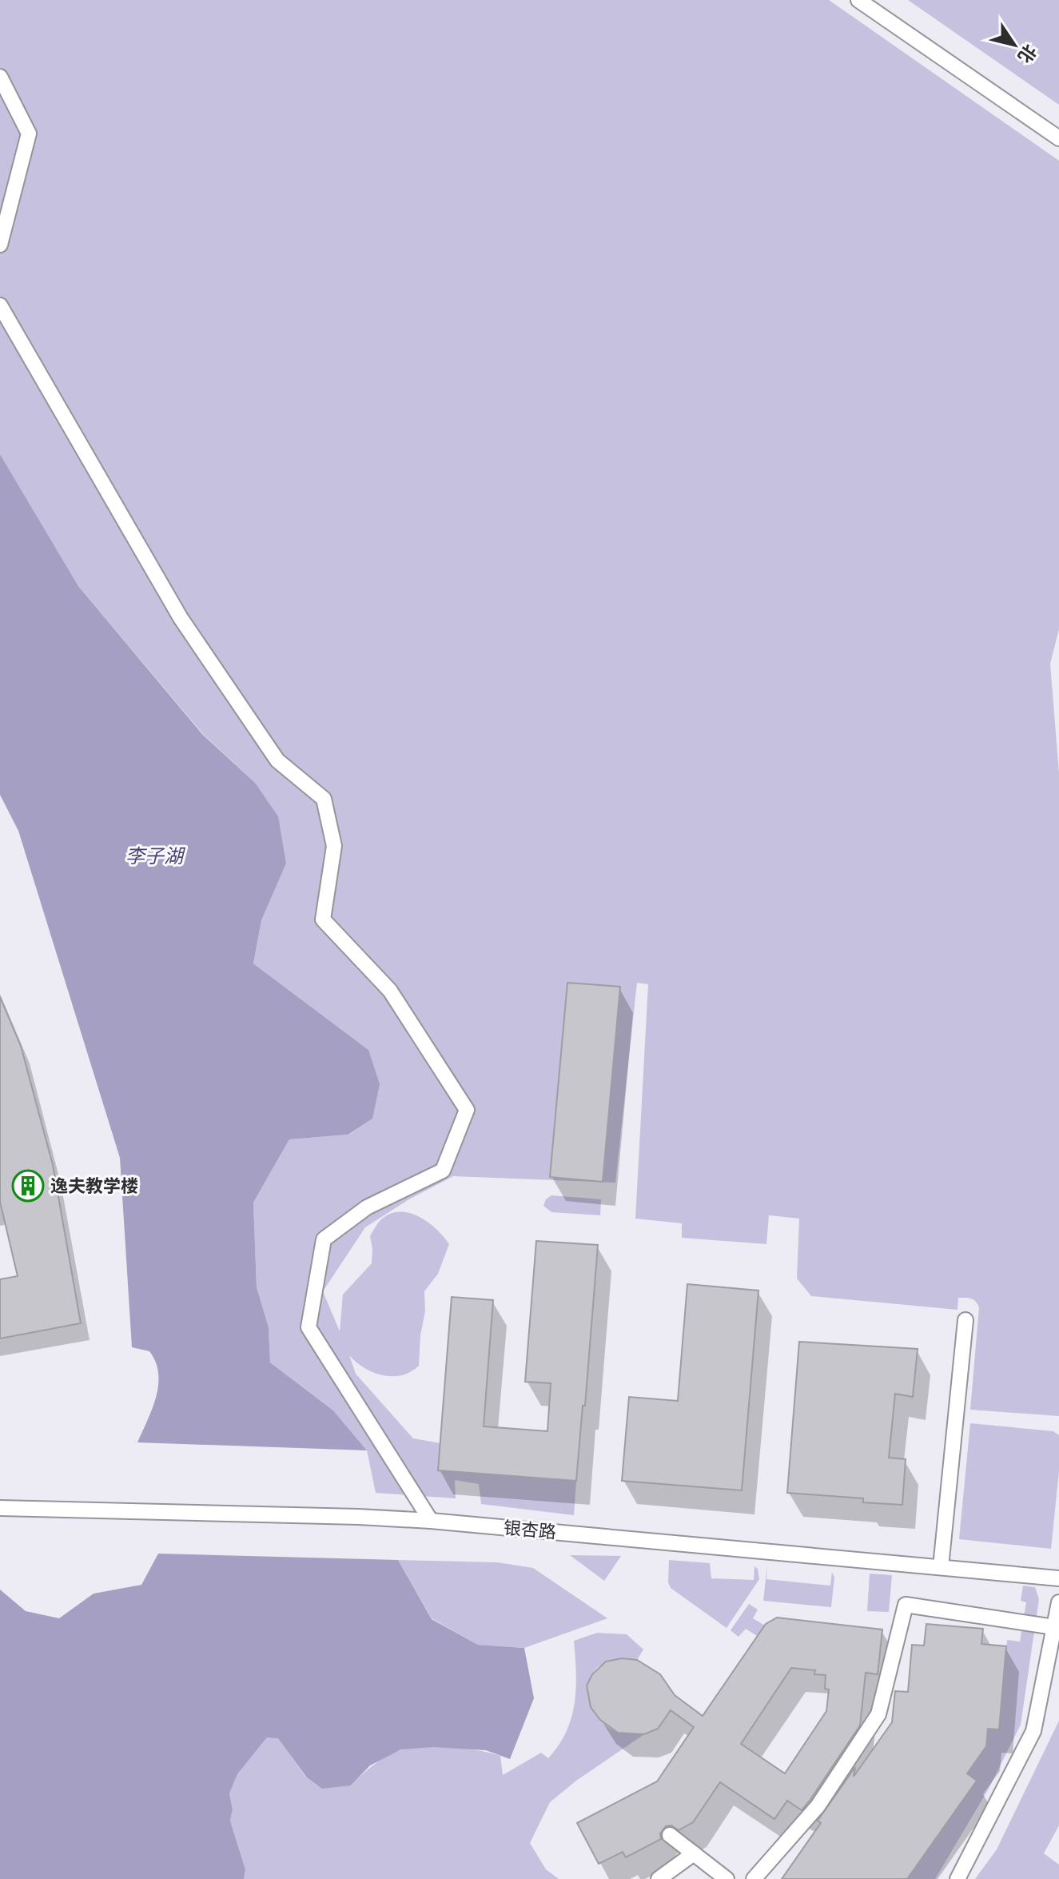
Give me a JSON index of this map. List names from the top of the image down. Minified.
{"streets":{"street":["银杏路"]},"water":["李子湖"],"places":{"building":["逸夫教学楼"]},"north":"bottom right"}
